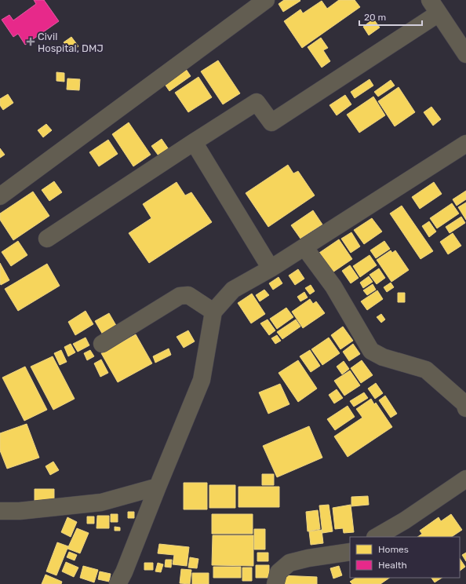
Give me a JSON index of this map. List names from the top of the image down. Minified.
{"places":{"health":["Civil Hospital, DMJ"]},"legend":["Homes","Health"],"scale_bar":"20 m"}
